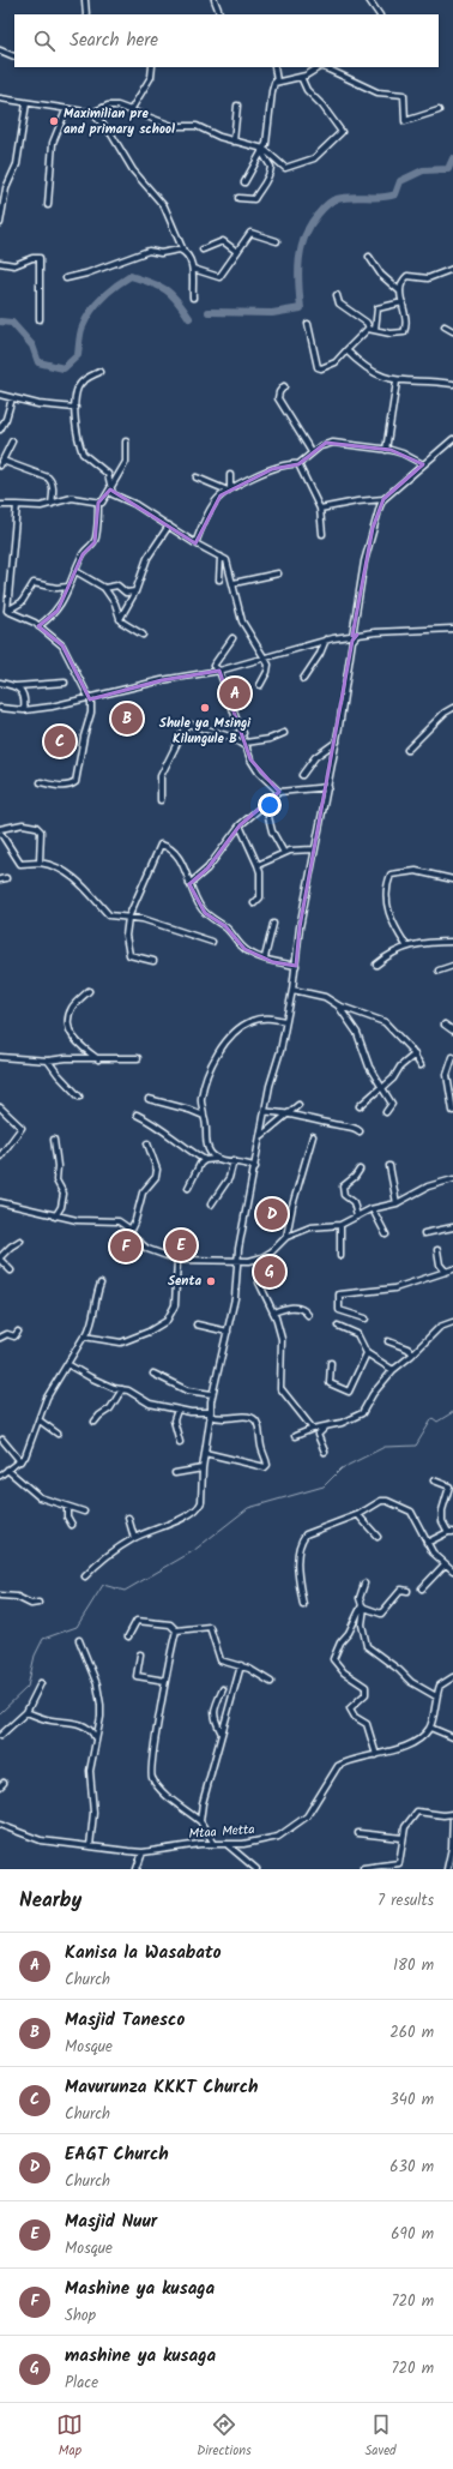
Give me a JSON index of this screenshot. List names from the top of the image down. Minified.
{"streets":{"street":["Mtaa Metta"]},"places":["Maximilian pre and primary school","Shule ya Msingi Kilungule B","Senta"],"page":{"search":"Search here","pins":["A","B","C","D","E","F","G"],"heading":["Nearby","7 results"],"list":[{"mark":"A","name":"Kanisa la Wasabato","note":"Church","value":"180 m"},{"mark":"B","name":"Masjid Tanesco","note":"Mosque","value":"260 m"},{"mark":"C","name":"Mavurunza KKKT Church","note":"Church","value":"340 m"},{"mark":"D","name":"EAGT Church","note":"Church","value":"630 m"},{"mark":"E","name":"Masjid Nuur","note":"Mosque","value":"690 m"},{"mark":"F","name":"Mashine ya kusaga","note":"Shop","value":"720 m"},{"mark":"G","name":"mashine ya kusaga","note":"Place","value":"720 m"}],"nav":["Map","Directions","Saved"]}}
